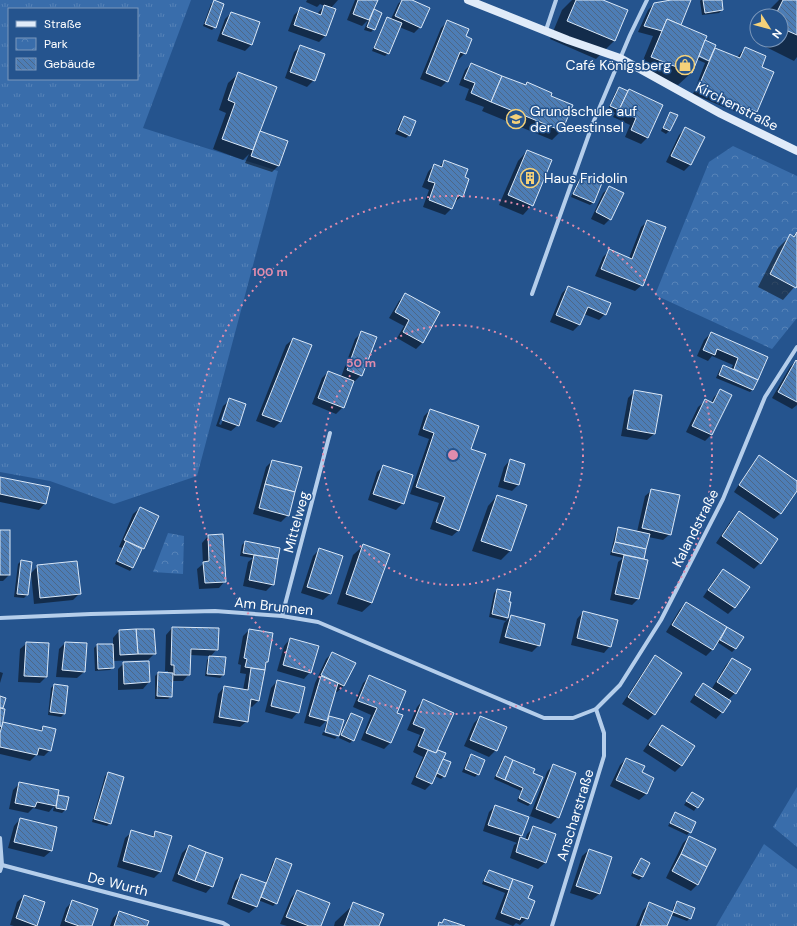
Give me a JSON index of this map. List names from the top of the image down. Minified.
{"streets":{"street":["Kirchenstraße","Mittelweg","Kalandstraße","Am Brunnen","Anscharstraße","De Wurth"]},"crossings":[["Mittelweg","Am Brunnen"],["Kalandstraße","Am Brunnen"],["Kalandstraße","Anscharstraße"],["Am Brunnen","Anscharstraße"]],"places":{"shop":["Café Königsberg"],"school or university":["Grundschule auf der Geestinsel"],"building":["Haus Fridolin"]},"legend":["Straße","Park","Gebäude"],"north":"bottom right","rings":["100 m","50 m"]}
